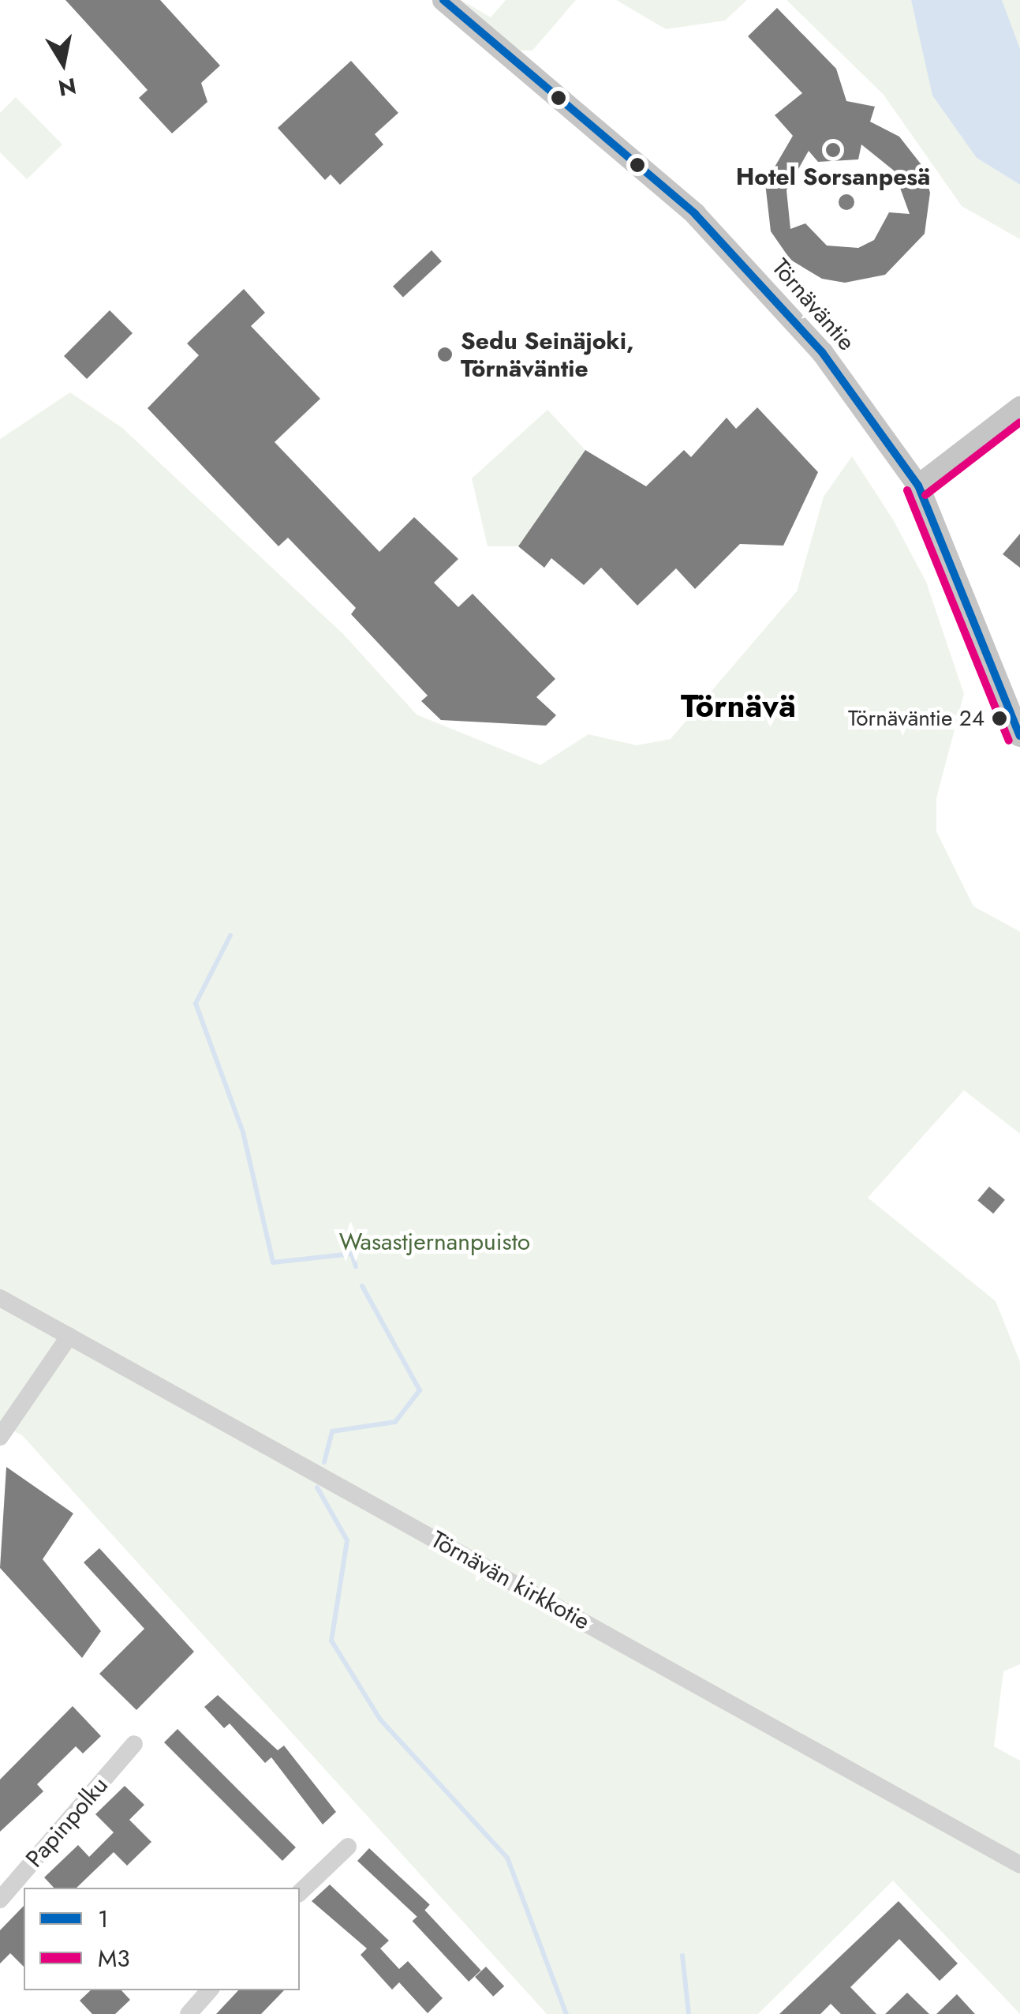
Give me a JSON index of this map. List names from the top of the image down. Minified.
{"streets":{"main road":["Törnäväntie"],"street":["Törnävän kirkkotie","Papinpolku"]},"districts":["Törnävä"],"parks":["Wasastjernanpuisto"],"places":["Hotel Sorsanpesä","Sedu Seinäjoki, Törnäväntie","Törnäväntie 24"],"lines":["transit line 1","transit line M3"],"legend":["1","M3"],"north":"bottom"}
